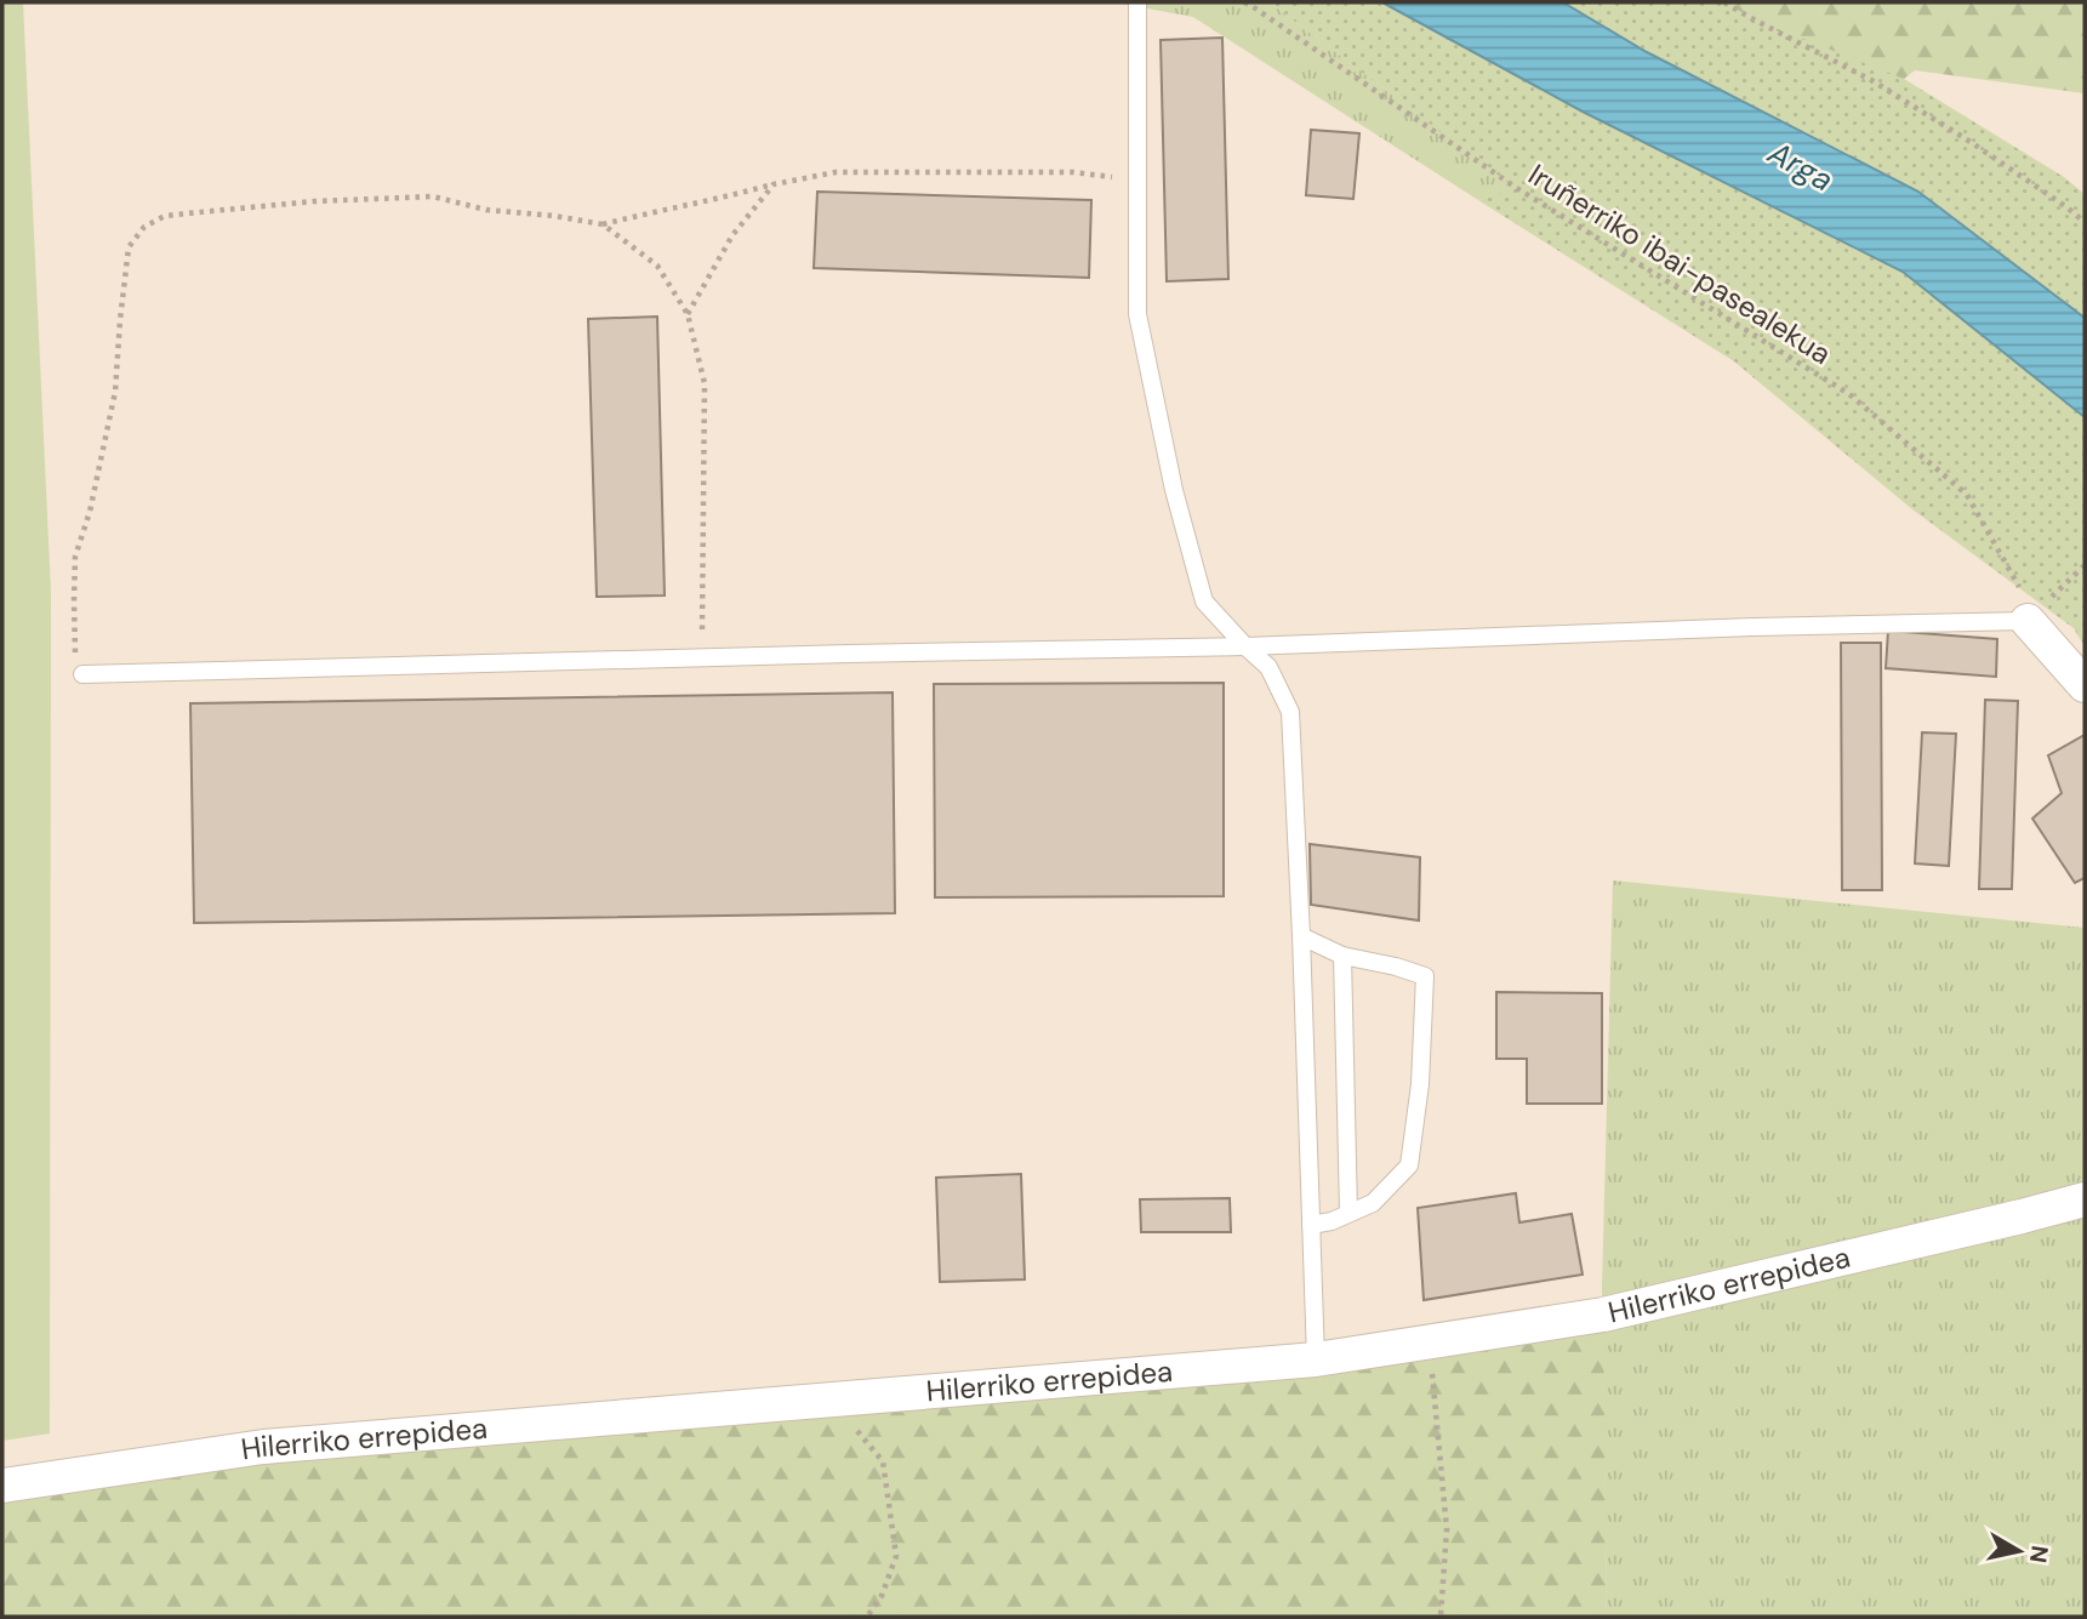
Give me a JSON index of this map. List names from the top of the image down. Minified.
{"streets":{"street":["Hilerriko errepidea"],"path":["Iruñerriko ibai-pasealekua"]},"water":["Arga"],"north":"right"}
